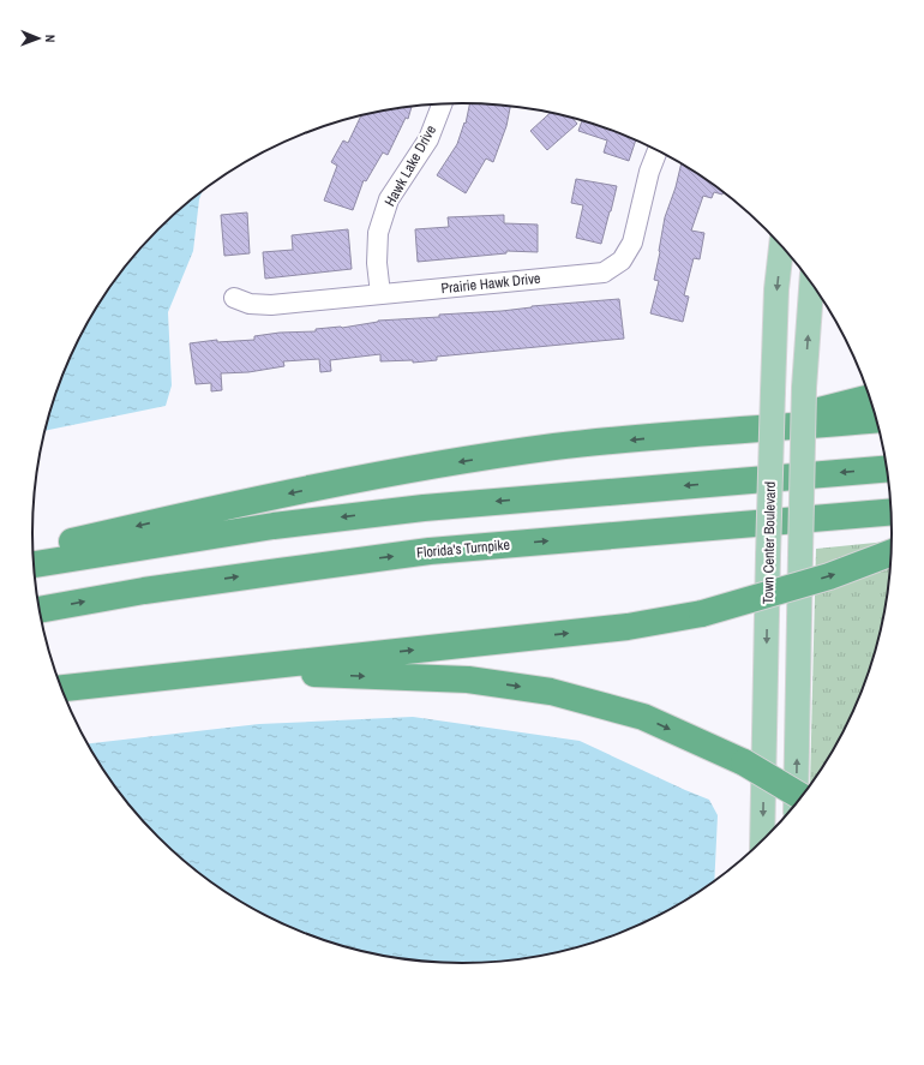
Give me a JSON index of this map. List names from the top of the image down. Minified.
{"streets":{"highway":["Florida's Turnpike"],"main road":["Town Center Boulevard"],"street":["Hawk Lake Drive","Prairie Hawk Drive"]},"crossings":[["Hawk Lake Drive","Prairie Hawk Drive"]],"north":"right"}
